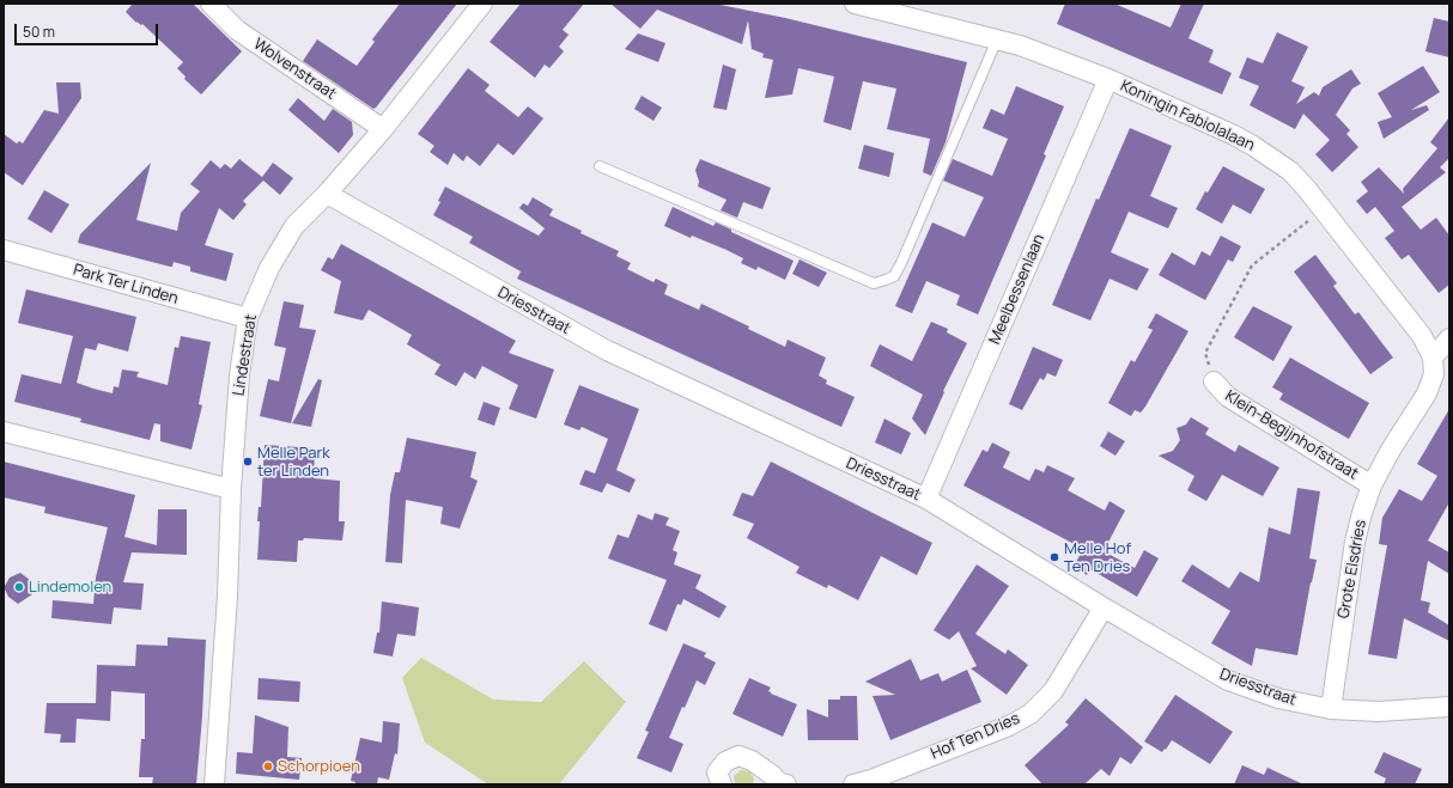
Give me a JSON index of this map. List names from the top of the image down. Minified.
{"streets":{"street":["Wolvenstraat","Koningin Fabiolalaan","Park Ter Linden","Meelbessenlaan","Driesstraat","Lindestraat","Klein-Begijnhofstraat","Grote Elsdries","Hof Ten Dries"]},"crossings":[["Wolvenstraat","Lindestraat"],["Koningin Fabiolalaan","Meelbessenlaan"],["Koningin Fabiolalaan","Grote Elsdries"],["Park Ter Linden","Lindestraat"],["Meelbessenlaan","Driesstraat"],["Driesstraat","Lindestraat"],["Driesstraat","Grote Elsdries"],["Driesstraat","Hof Ten Dries"],["Klein-Begijnhofstraat","Grote Elsdries"]],"places":["Melle Park ter Linden","Melle Hof Ten Dries","Lindemolen","Schorpioen"],"scale_bar":"50 m"}
